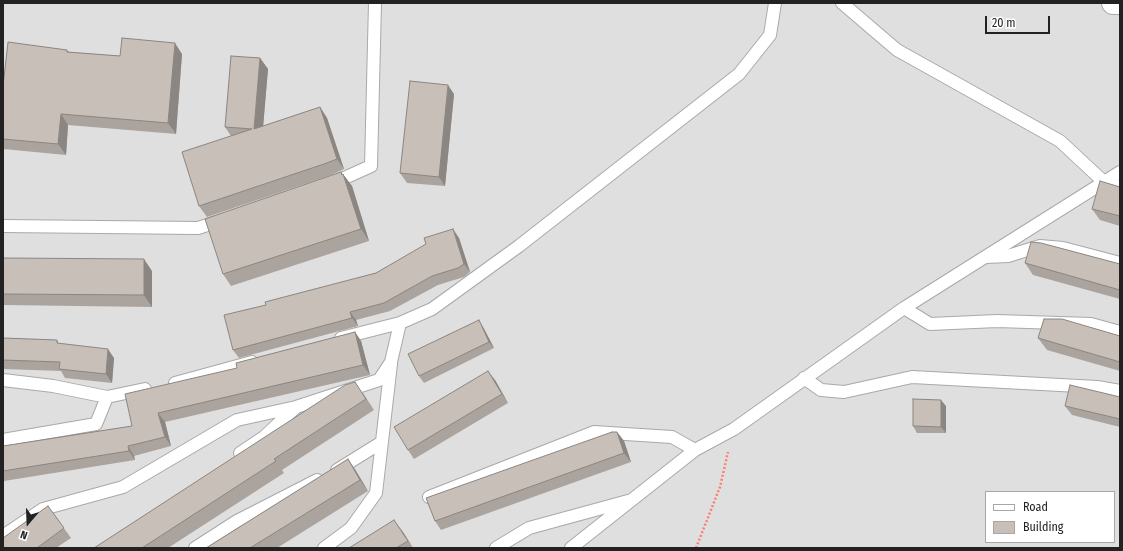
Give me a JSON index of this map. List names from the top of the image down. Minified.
{"legend":["Road","Building"],"scale_bar":"20 m","north":"bottom"}
